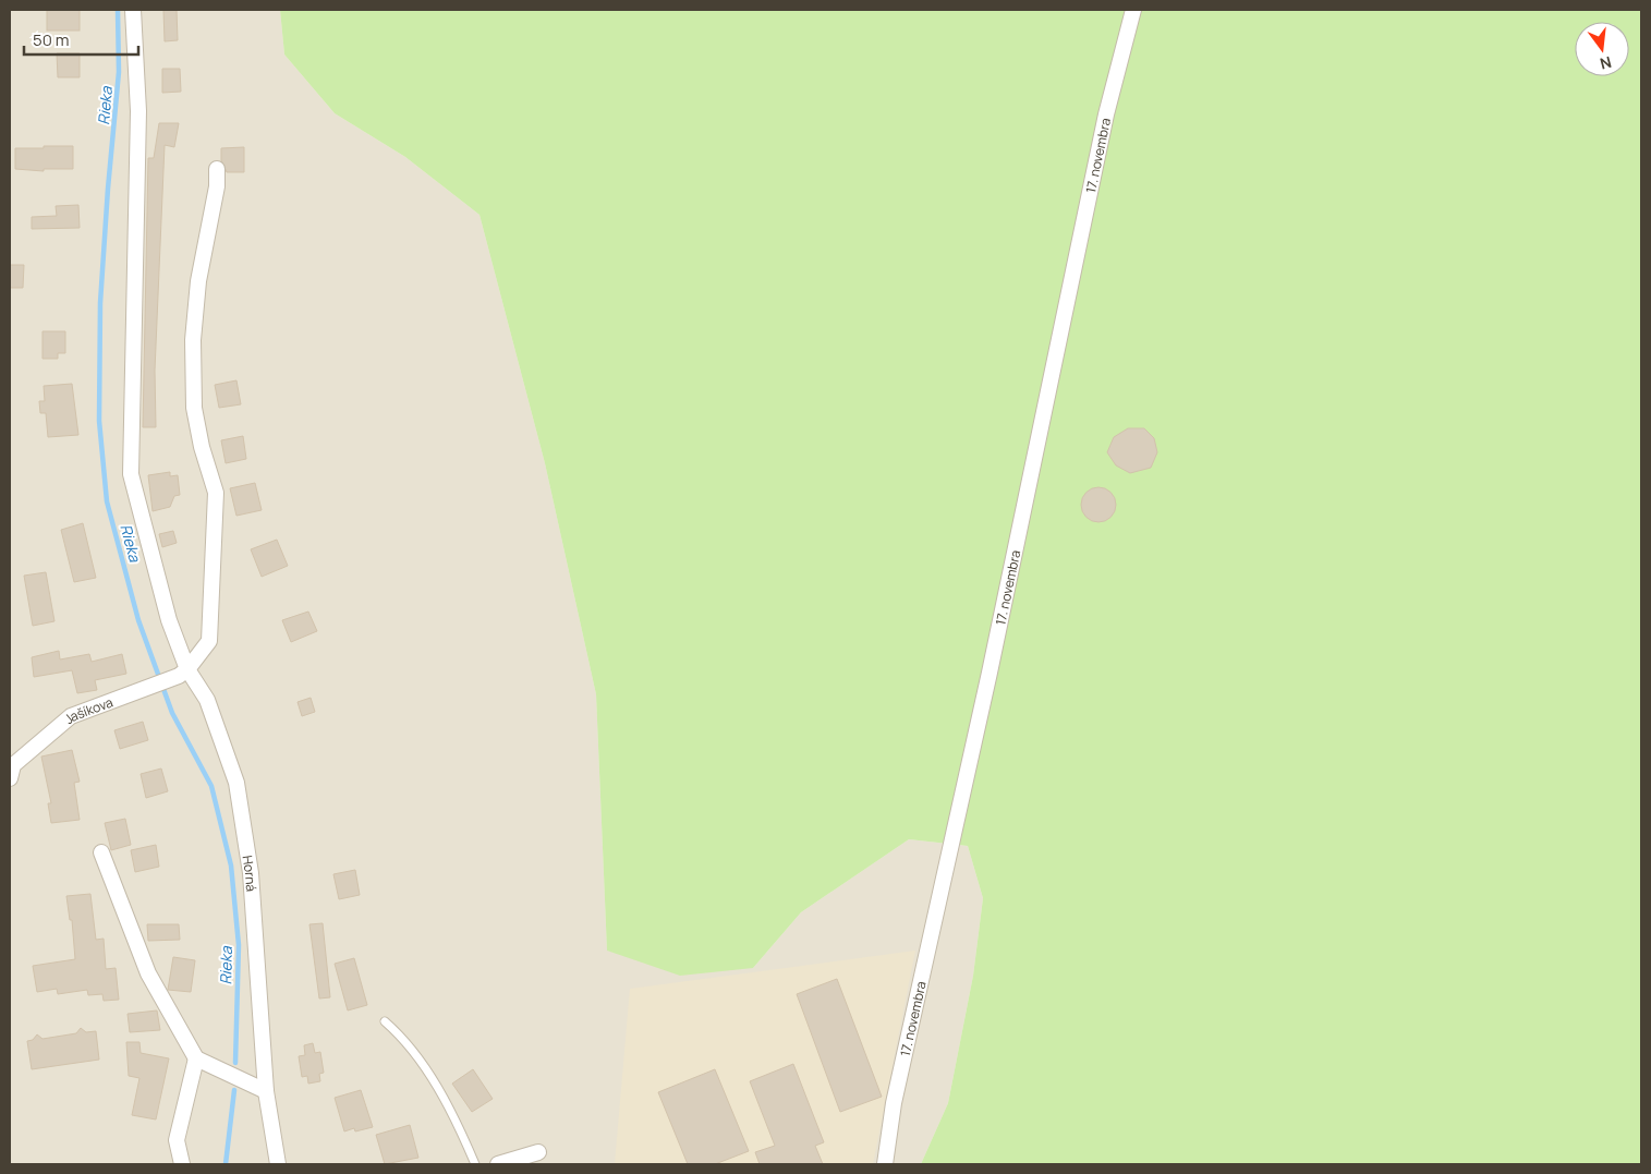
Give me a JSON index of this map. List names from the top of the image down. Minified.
{"streets":{"street":["17. novembra","Jašíkova","Horná"]},"crossings":[["Jašíkova","Horná"]],"water":["Rieka"],"scale_bar":"50 m","north":"bottom"}
